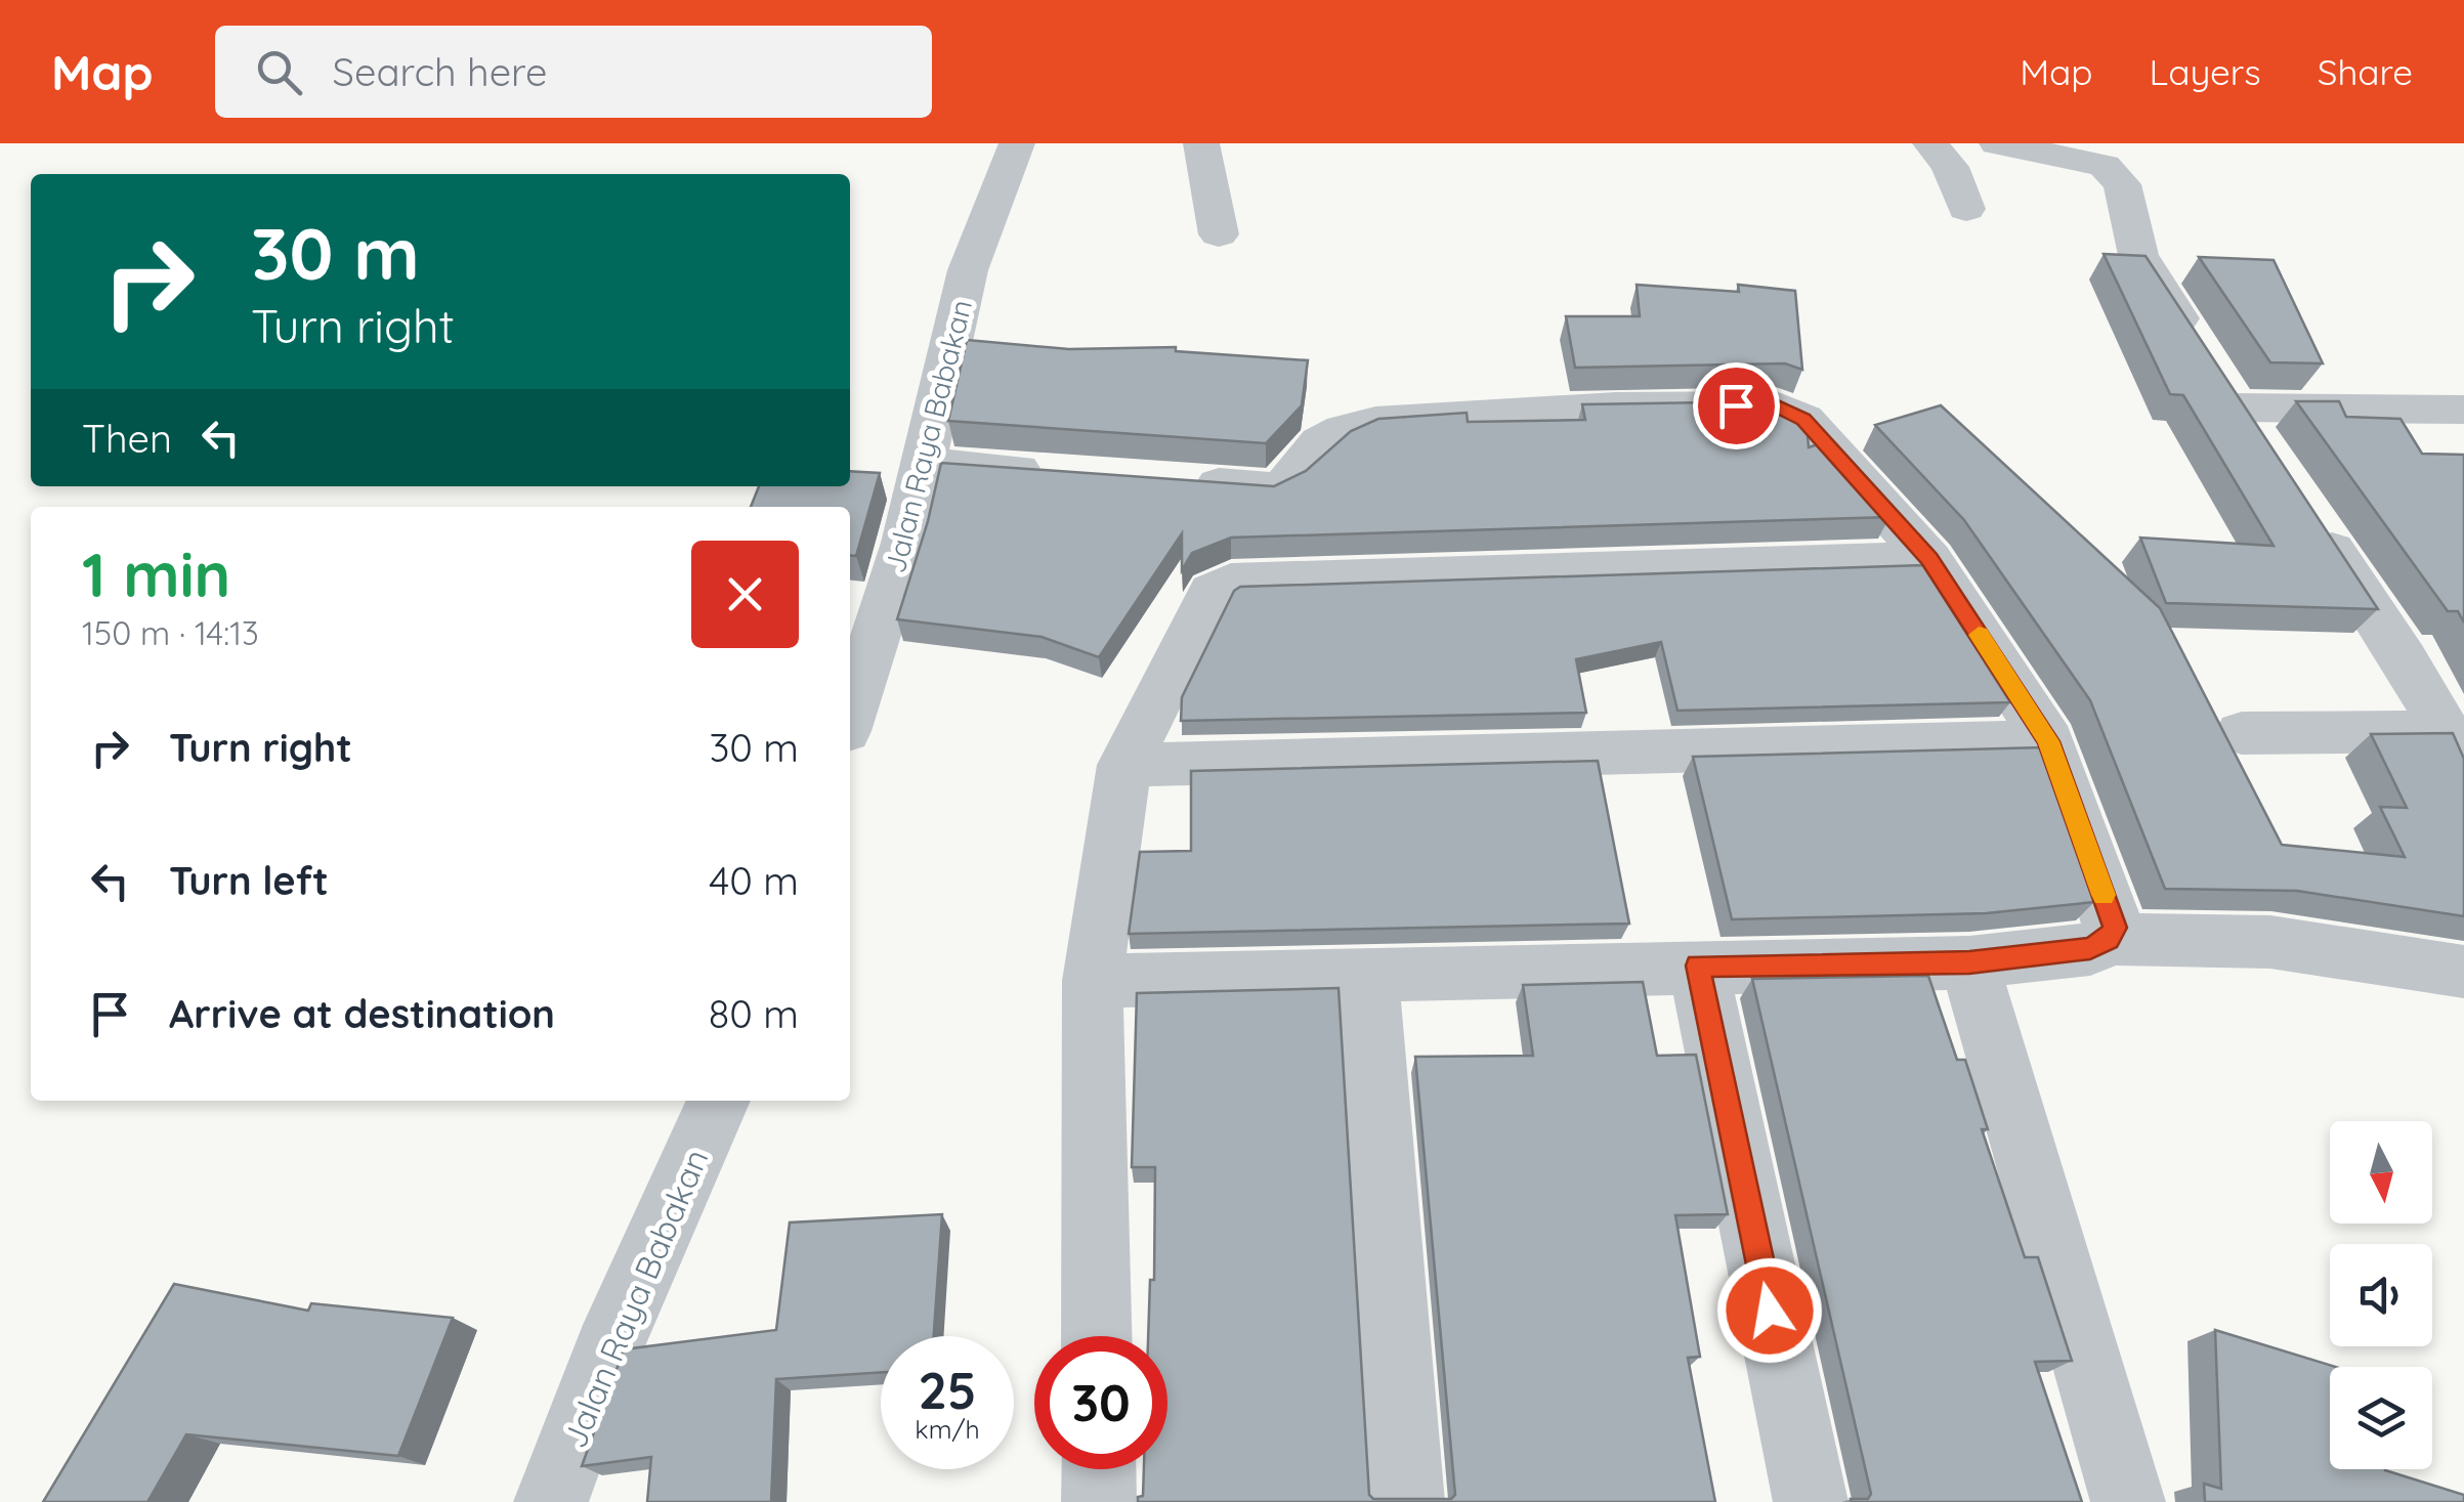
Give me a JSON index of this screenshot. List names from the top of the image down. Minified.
{"streets":{"street":["Jalan Raya Babakan"]},"north":"bottom","page":{"header":"Map","search":"Search here","nav":["Map","Layers","Share"],"turn":["30 m","Turn right"],"then":"Then","heading":["1 min","150 m · 14:13"],"list":[{"name":"Turn right","value":"30 m"},{"name":"Turn left","value":"40 m"},{"name":"Arrive at destination","value":"80 m"}],"speed":"25 km/h","limit":"30"}}
